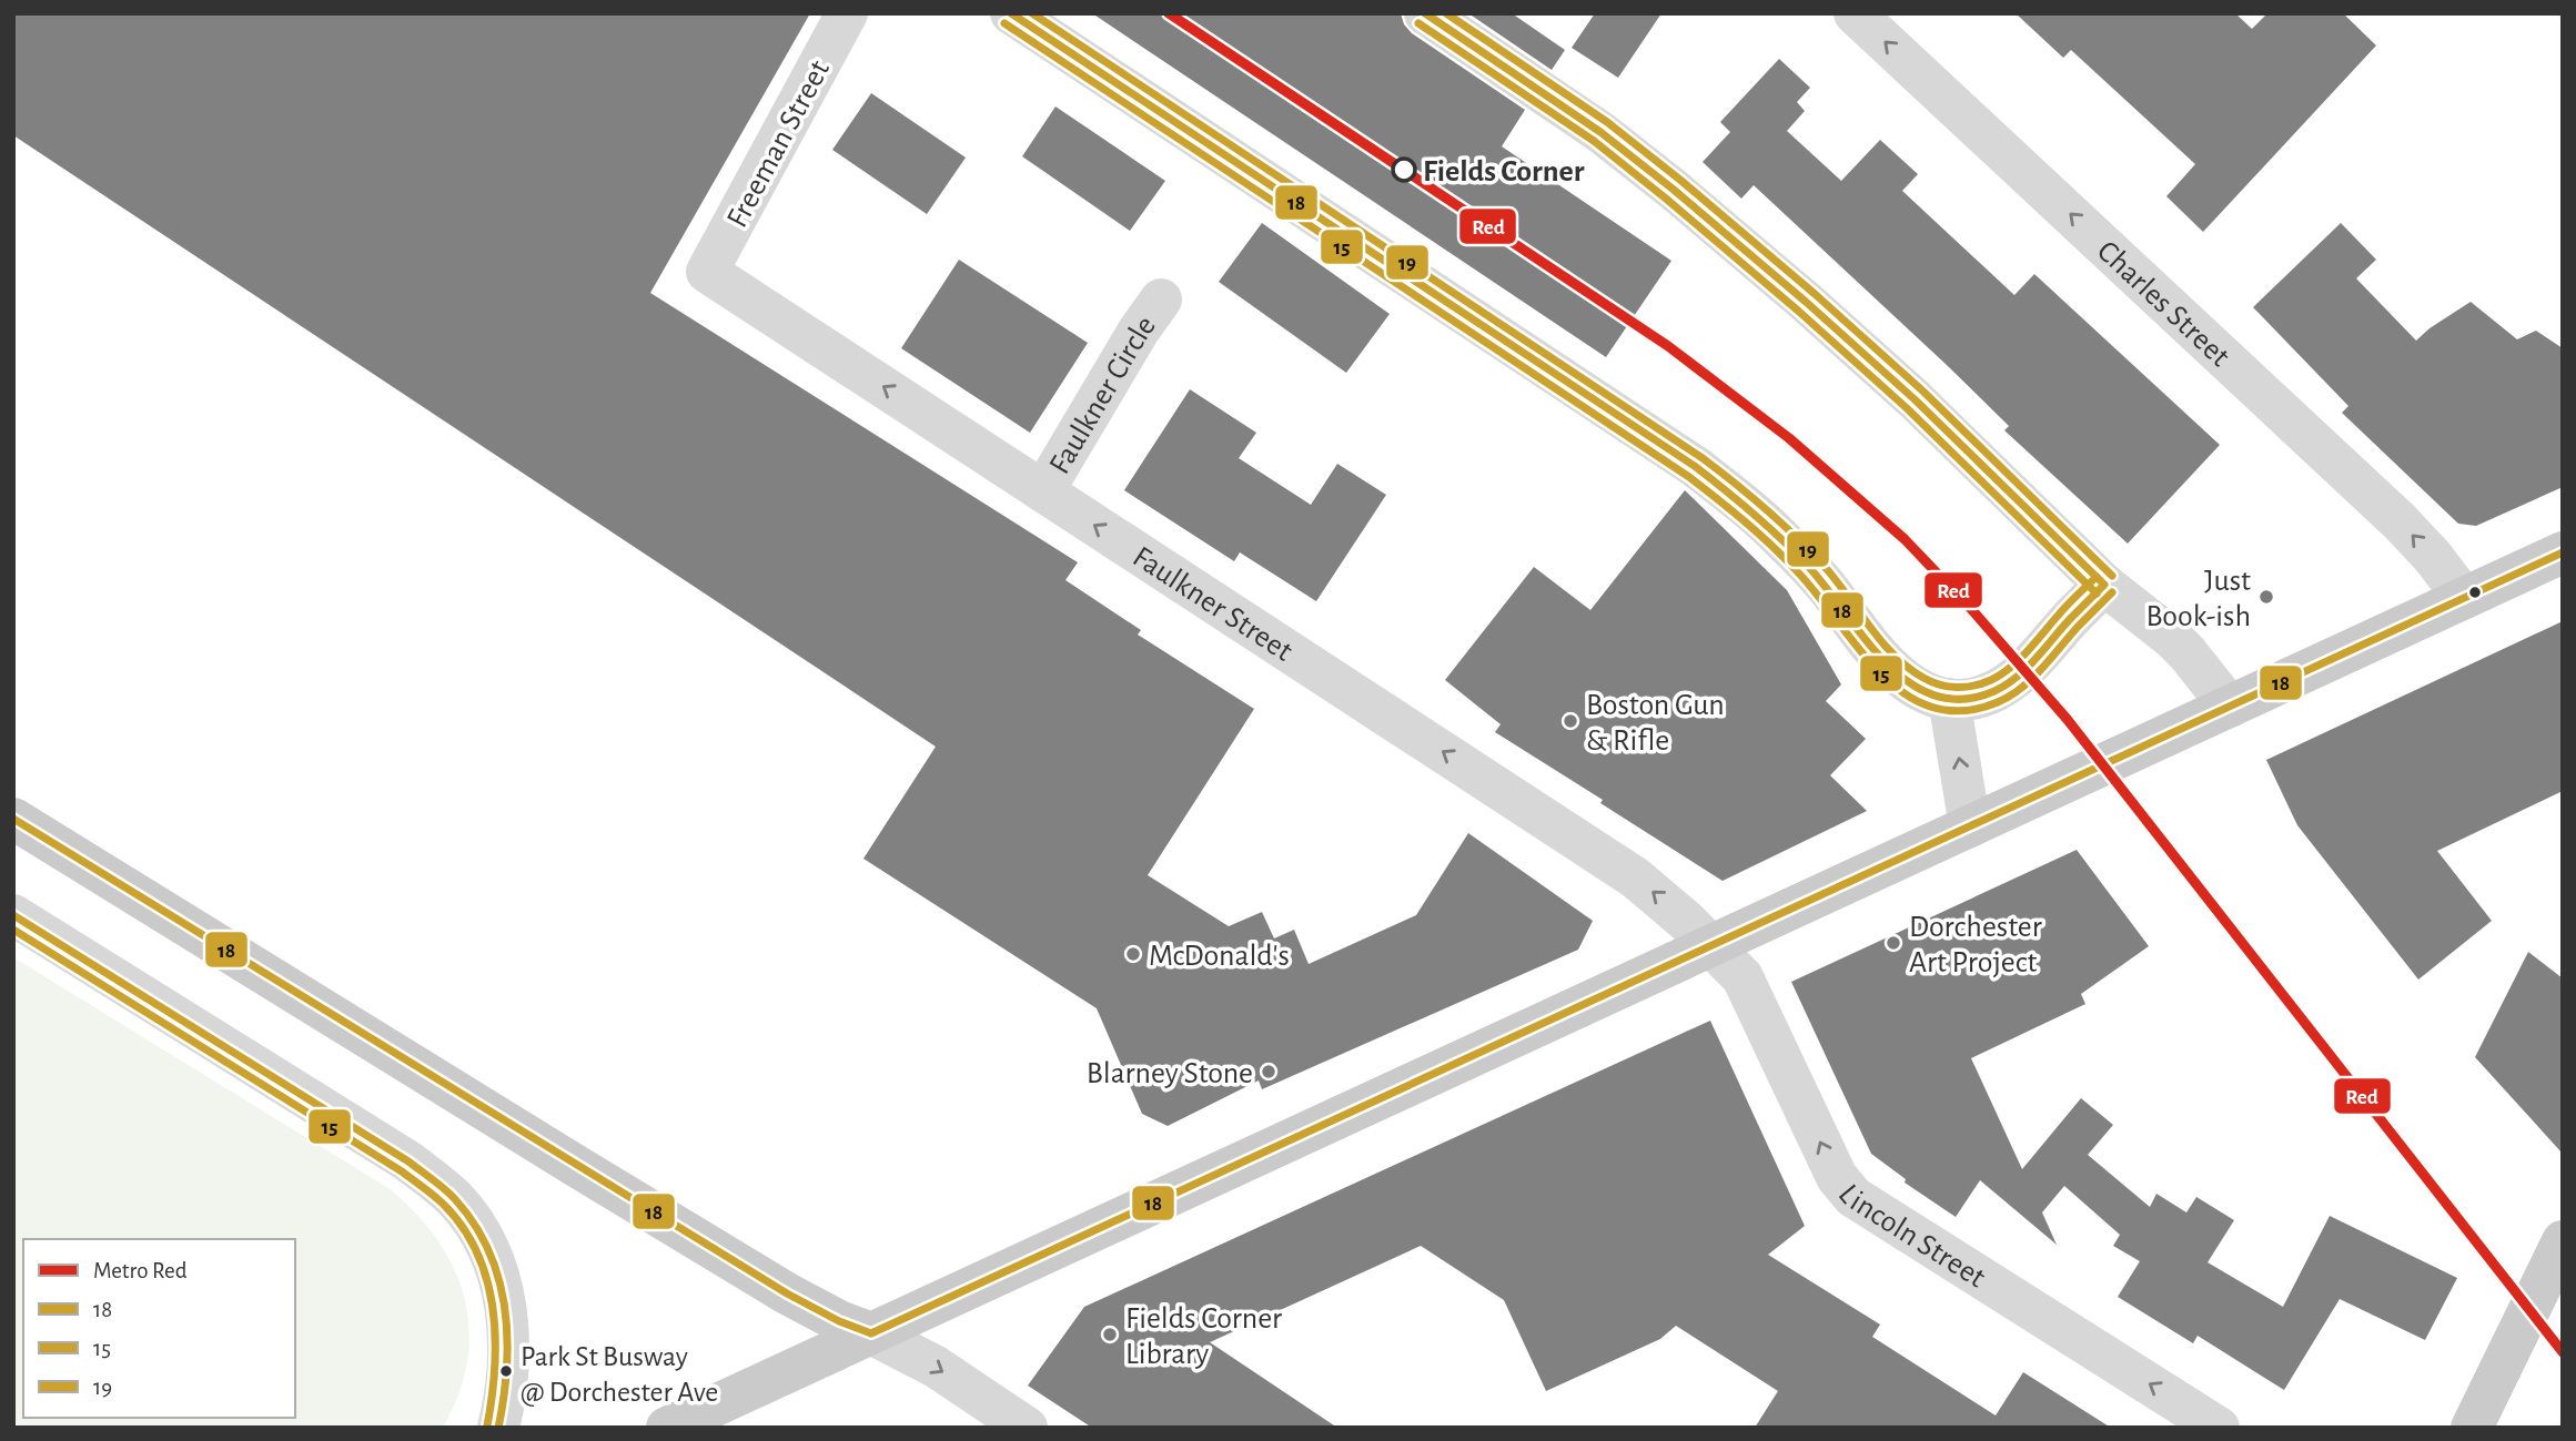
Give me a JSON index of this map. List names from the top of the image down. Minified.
{"streets":{"street":["Freeman Street","Charles Street","Faulkner Circle","Faulkner Street","Lincoln Street"]},"crossings":[["Freeman Street","Faulkner Street"],["Faulkner Circle","Faulkner Street"],["Faulkner Street","Lincoln Street"]],"one_way":["Lincoln Street"],"places":["Fields Corner","Just Book-ish","Boston Gun & Rifle","Dorchester Art Project","McDonald's","Blarney Stone","Fields Corner Library","Park St Busway @ Dorchester Ave"],"lines":["metro line Red","transit line 18","transit line 19","transit line 15"],"legend":["Metro Red","18","15","19"]}
